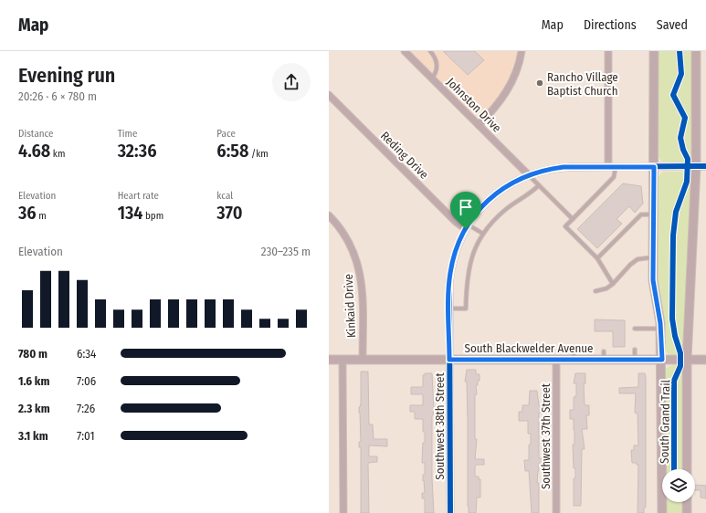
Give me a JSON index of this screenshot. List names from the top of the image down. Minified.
{"streets":{"street":["Johnston Drive","Reding Drive","Kinkaid Drive","South Blackwelder Avenue","Southwest 38th Street","Southwest 37th Street"],"cycle path":["South Grand Trail"]},"crossings":[["Johnston Drive","Southwest 38th Street"],["Reding Drive","Southwest 38th Street"],["Kinkaid Drive","South Blackwelder Avenue"],["South Blackwelder Avenue","Southwest 38th Street"],["South Blackwelder Avenue","Southwest 37th Street"]],"places":["Rancho Village Baptist Church"],"page":{"header":"Map","nav":["Map","Directions","Saved"],"heading":["Evening run","20:26 · 6 × 780 m"],"stats":[["Distance","4.68 km"],["Time","32:36"],["Pace","6:58 /km"],["Elevation","36 m"],["Heart rate","134 bpm"],["kcal","370"]],"chart":["Elevation","230–235 m"],"list":[{"name":"780 m","note":"6:34"},{"name":"1.6 km","note":"7:06"},{"name":"2.3 km","note":"7:26"},{"name":"3.1 km","note":"7:01"}]}}
